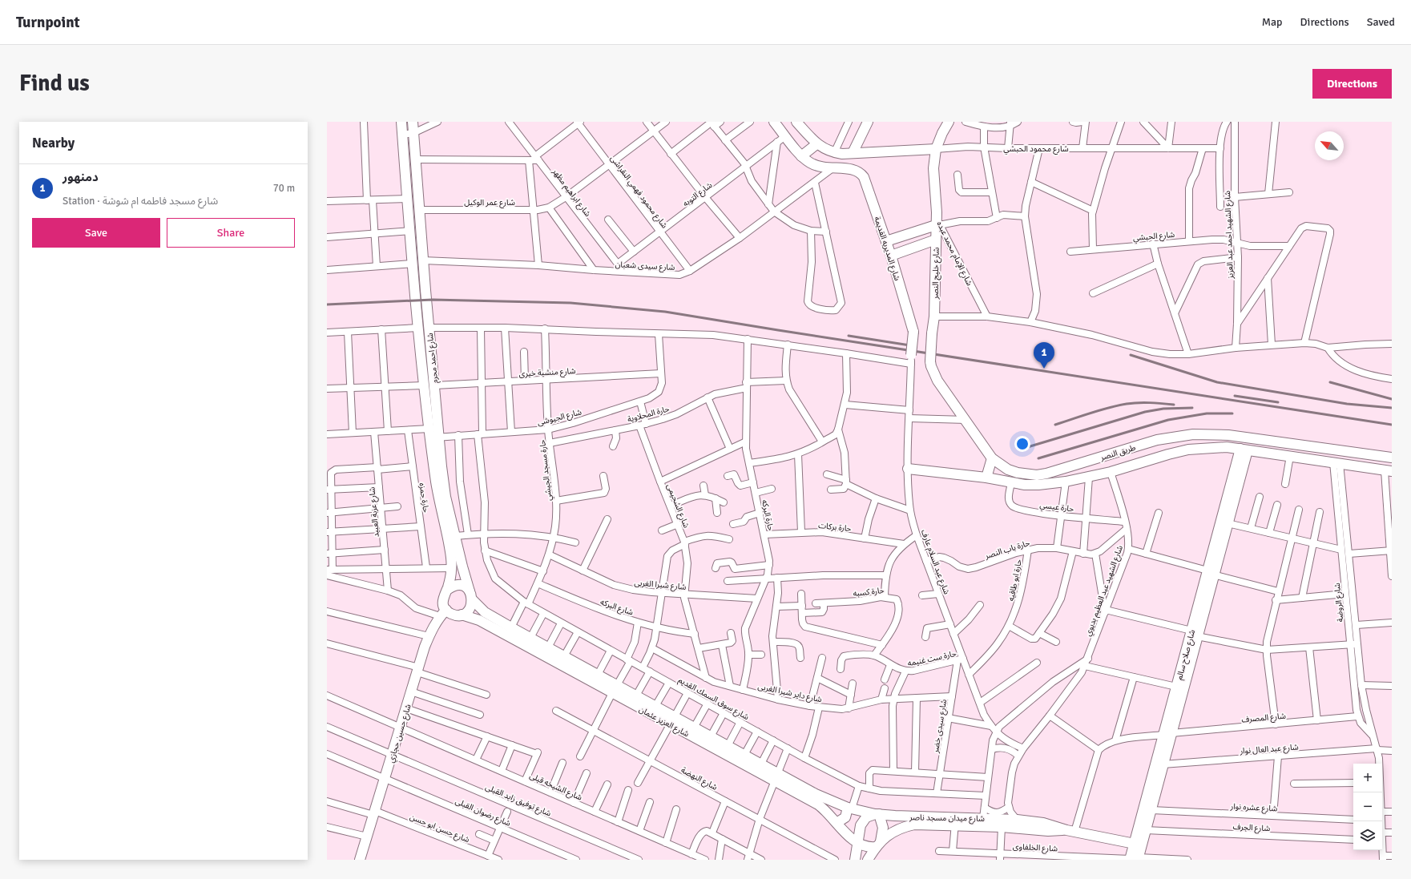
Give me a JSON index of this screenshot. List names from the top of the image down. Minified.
{"streets":{"main road":["شارع محمود الحبشي","شارع المديريه القديمة","شارع الإمام محمد عبده","شارع خليج النصر","شارع احمد محرم","طريق النصر","شارع صلاح سالم","شارع العزيز عثمان","شارع حسين حجازي","شارع ميدان مسجد ناصر"],"street":["شارع محمود فهمي النقراشى","شارع ابراهيم مظهر","شارع التوبه","شارع عمر الوكيل","شارع الشهيد احمد عبد العزيز","شارع الحبشي","شارع سيدى شعبان","شارع منشية خيرى","حارة المحلاوية","شارع الجيوشى","حارة مسجد الجيشي","حارة حمزه","شارع الشحيمى","حارة عيسي","شارع عزبة العبيد","حارة البركه","حارة بركات","حارة باب النصر","شارع عبد السلام عارف","حارة ابو طاقيه","شارع شبرا الغربى","شارع الشهيد عبد العظيم بديوي","حارة كسبه","شارع الروضة","شارع البركه","حارة ست غنيمه","شارع داير شبرا الغربى","شارع سوق السمك القديم","شارع المصرف","شارع سيدى خضر","شارع عبد العال نوار","شارع النهضة","شارع الشيخه قبلى","شارع توفيق زايد القبلى","شارع عشره نوار","شارع رضوان القبلى","شارع الجرف","شارع حسن ابو حسن","شارع الخلفاوى"]},"crossings":[["شارع محمود الحبشي","شارع الإمام محمد عبده"],["شارع محمود فهمي النقراشى","شارع التوبه"],["شارع محمود فهمي النقراشى","شارع عمر الوكيل"],["شارع محمود فهمي النقراشى","شارع سيدى شعبان"],["شارع ابراهيم مظهر","شارع التوبه"],["شارع ابراهيم مظهر","شارع عمر الوكيل"],["شارع ابراهيم مظهر","شارع سيدى شعبان"],["شارع عمر الوكيل","شارع احمد محرم"],["شارع الشهيد احمد عبد العزيز","شارع الحبشي"],["شارع المديريه القديمة","شارع سيدى شعبان"],["شارع المديريه القديمة","شارع عبد السلام عارف"],["شارع الإمام محمد عبده","شارع خليج النصر"],["شارع سيدى شعبان","شارع احمد محرم"],["شارع خليج النصر","طريق النصر"],["شارع احمد محرم","شارع منشية خيرى"],["شارع احمد محرم","شارع الجيوشى"],["شارع احمد محرم","شارع العزيز عثمان"],["شارع احمد محرم","شارع حسين حجازي"],["شارع منشية خيرى","شارع الجيوشى"],["شارع منشية خيرى","حارة مسجد الجيشي"],["شارع منشية خيرى","شارع سوق السمك القديم"],["حارة المحلاوية","حارة مسجد الجيشي"],["حارة المحلاوية","شارع الشحيمى"],["حارة المحلاوية","حارة البركه"],["شارع الجيوشى","حارة مسجد الجيشي"],["شارع الجيوشى","حارة حمزه"],["شارع الجيوشى","شارع الشحيمى"],["شارع الجيوشى","شارع عزبة العبيد"],["شارع الجيوشى","شارع سوق السمك القديم"],["طريق النصر","حارة عيسي"],["طريق النصر","شارع عبد السلام عارف"],["طريق النصر","شارع الشهيد عبد العظيم بديوي"],["طريق النصر","شارع الروضة"],["طريق النصر","شارع صلاح سالم"],["حارة مسجد الجيشي","شارع شبرا الغربى"],["حارة مسجد الجيشي","شارع البركه"],["حارة مسجد الجيشي","شارع سوق السمك القديم"],["حارة مسجد الجيشي","شارع العزيز عثمان"],["شارع الشحيمى","شارع شبرا الغربى"],["حارة عيسي","شارع الشهيد عبد العظيم بديوي"],["حارة البركه","حارة بركات"],["حارة البركه","شارع شبرا الغربى"],["حارة البركه","شارع داير شبرا الغربى"],["حارة باب النصر","شارع عبد السلام عارف"],["حارة باب النصر","حارة ابو طاقيه"],["شارع عبد السلام عارف","حارة ابو طاقيه"],["شارع عبد السلام عارف","شارع الشهيد عبد العظيم بديوي"],["شارع عبد السلام عارف","حارة ست غنيمه"],["شارع عبد السلام عارف","شارع سيدى خضر"],["حارة كسبه","حارة ست غنيمه"],["شارع الروضة","شارع المصرف"],["شارع الروضة","شارع عبد العال نوار"],["شارع صلاح سالم","شارع المصرف"],["شارع صلاح سالم","شارع عبد العال نوار"],["شارع صلاح سالم","شارع عشره نوار"],["شارع صلاح سالم","شارع ميدان مسجد ناصر"],["شارع صلاح سالم","شارع الجرف"],["شارع صلاح سالم","شارع الخلفاوى"],["حارة ست غنيمه","شارع سيدى خضر"],["شارع داير شبرا الغربى","شارع سيدى خضر"],["شارع سوق السمك القديم","شارع سيدى خضر"],["شارع العزيز عثمان","شارع حسين حجازي"],["شارع العزيز عثمان","شارع ميدان مسجد ناصر"],["شارع حسين حجازي","شارع الشيخه قبلى"],["شارع حسين حجازي","شارع توفيق زايد القبلى"],["شارع حسين حجازي","شارع رضوان القبلى"],["شارع حسين حجازي","شارع حسن ابو حسن"]],"north":"top left","page":{"header":"Turnpoint","nav":["Map","Directions","Saved"],"buttons":["Directions",["Save","Share"]],"title":"Find us","heading":"Nearby","list":[{"mark":"1","name":"دمنهور","note":"Station · شارع مسجد فاطمه ام شوشة","value":"70 m"}],"pins":"1","map_buttons":["+","−"]}}
